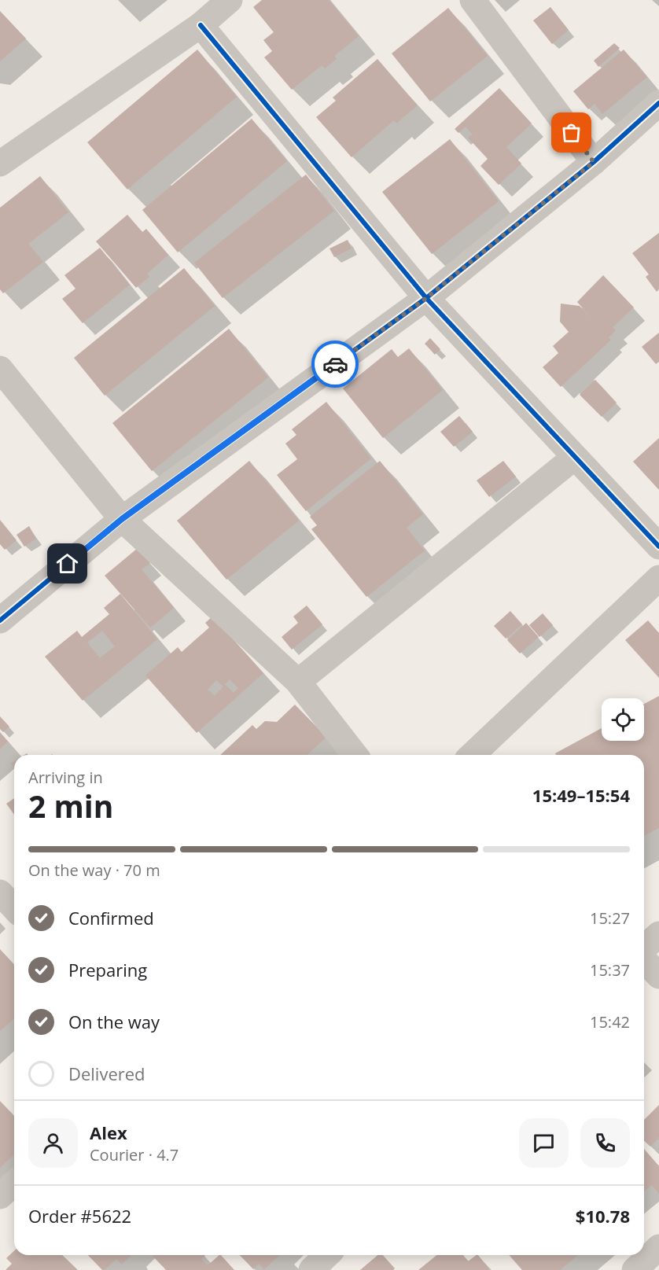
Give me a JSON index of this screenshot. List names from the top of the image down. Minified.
{"page":{"heading":["2 min","Arriving in","15:49–15:54"],"panel":["Alex","Courier · 4.7","Order #5622","$10.78"],"bar":"On the way · 70 m","list":[["Confirmed","15:27"],["Preparing","15:37"],["On the way","15:42"],"Delivered"]}}
